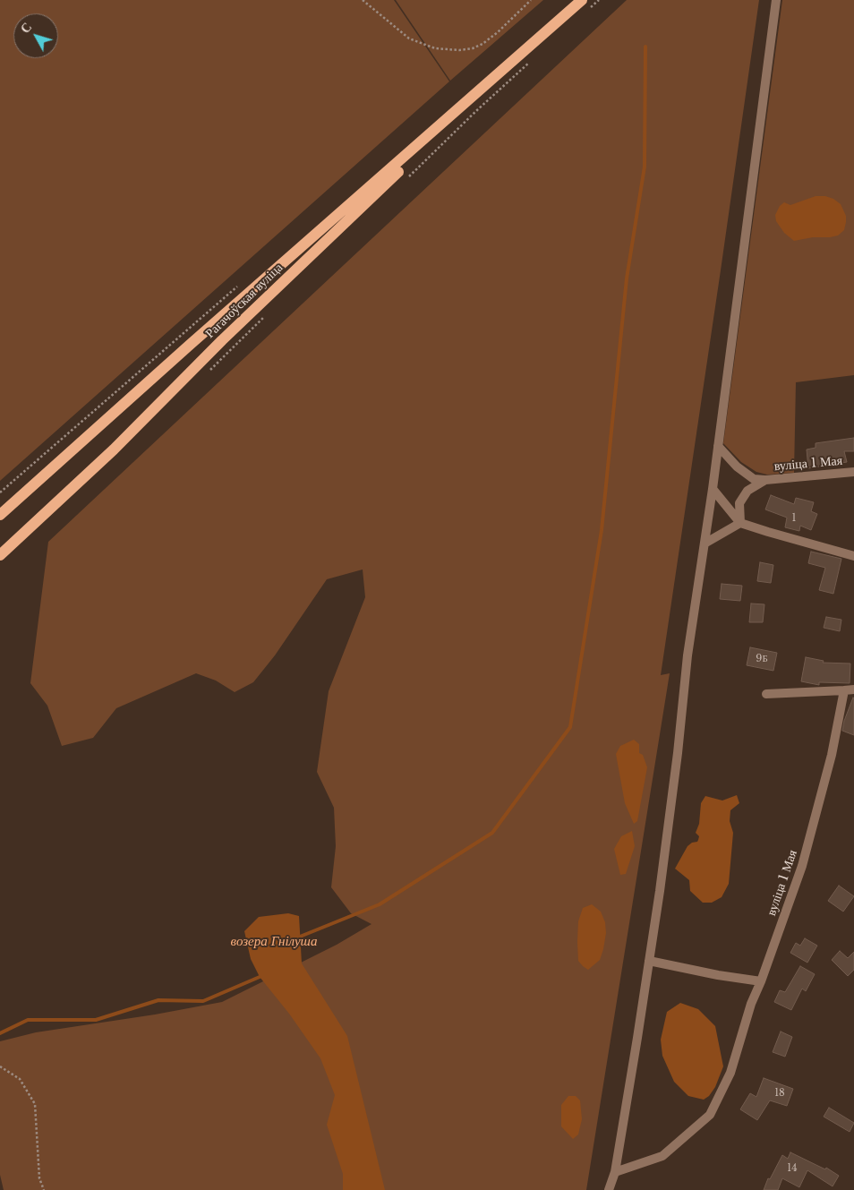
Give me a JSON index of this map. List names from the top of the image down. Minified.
{"streets":{"main road":["Рагачоўская вуліца"],"street":["вуліца 1 Мая"]},"water":["возера Гнілуша"],"house_numbers":["1","9Б","18","14"],"north":"top left"}
